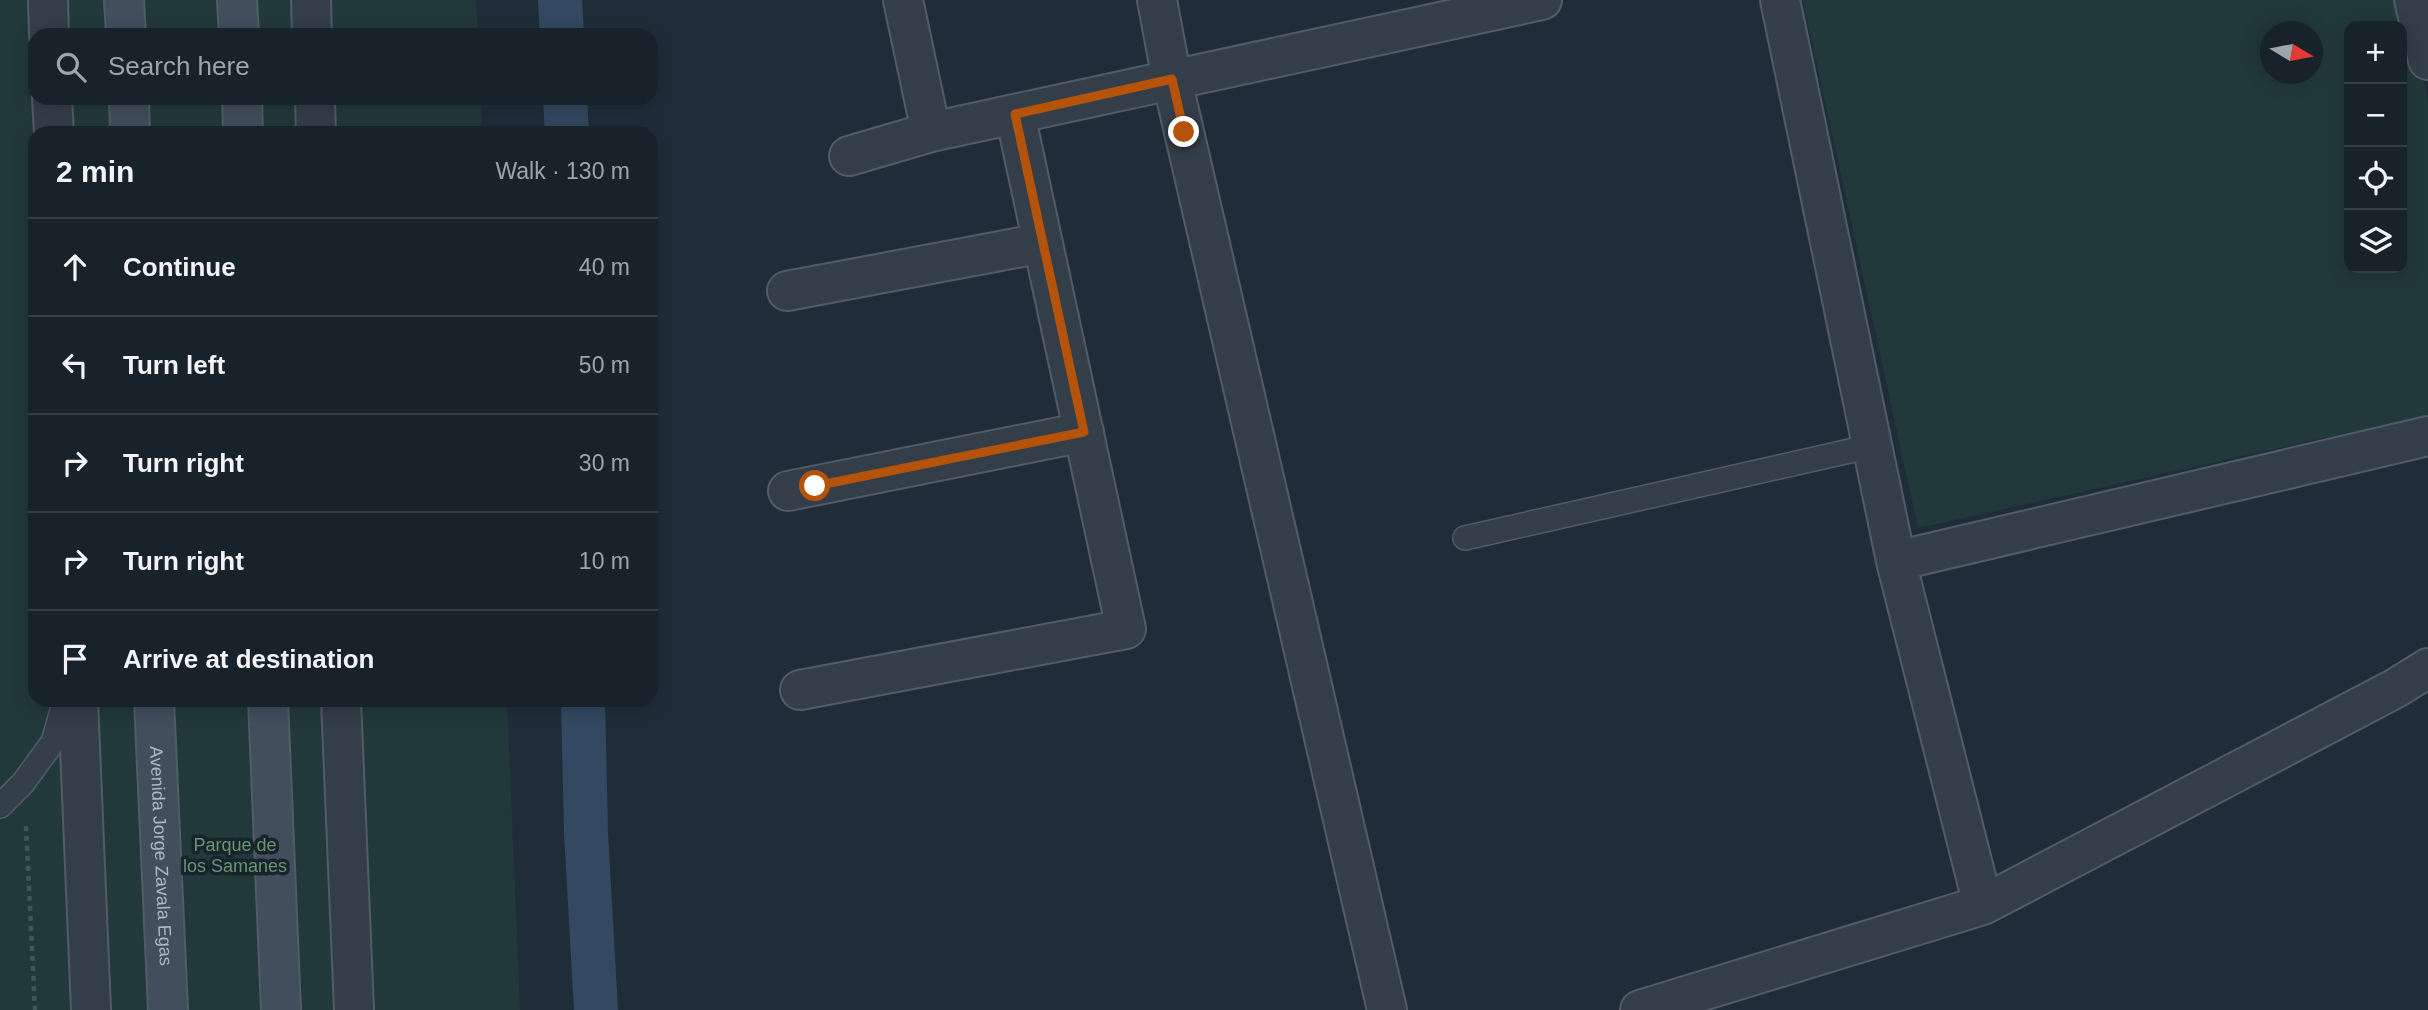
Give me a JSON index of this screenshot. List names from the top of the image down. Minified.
{"streets":{"main road":["Avenida Jorge Zavala Egas"]},"parks":["Parque de los Samanes"],"north":"right","page":{"map_buttons":["+","−"],"search":"Search here","heading":["2 min","Walk · 130 m"],"list":[["Continue","40 m"],["Turn left","50 m"],["Turn right","30 m"],["Turn right","10 m"],"Arrive at destination"]}}
